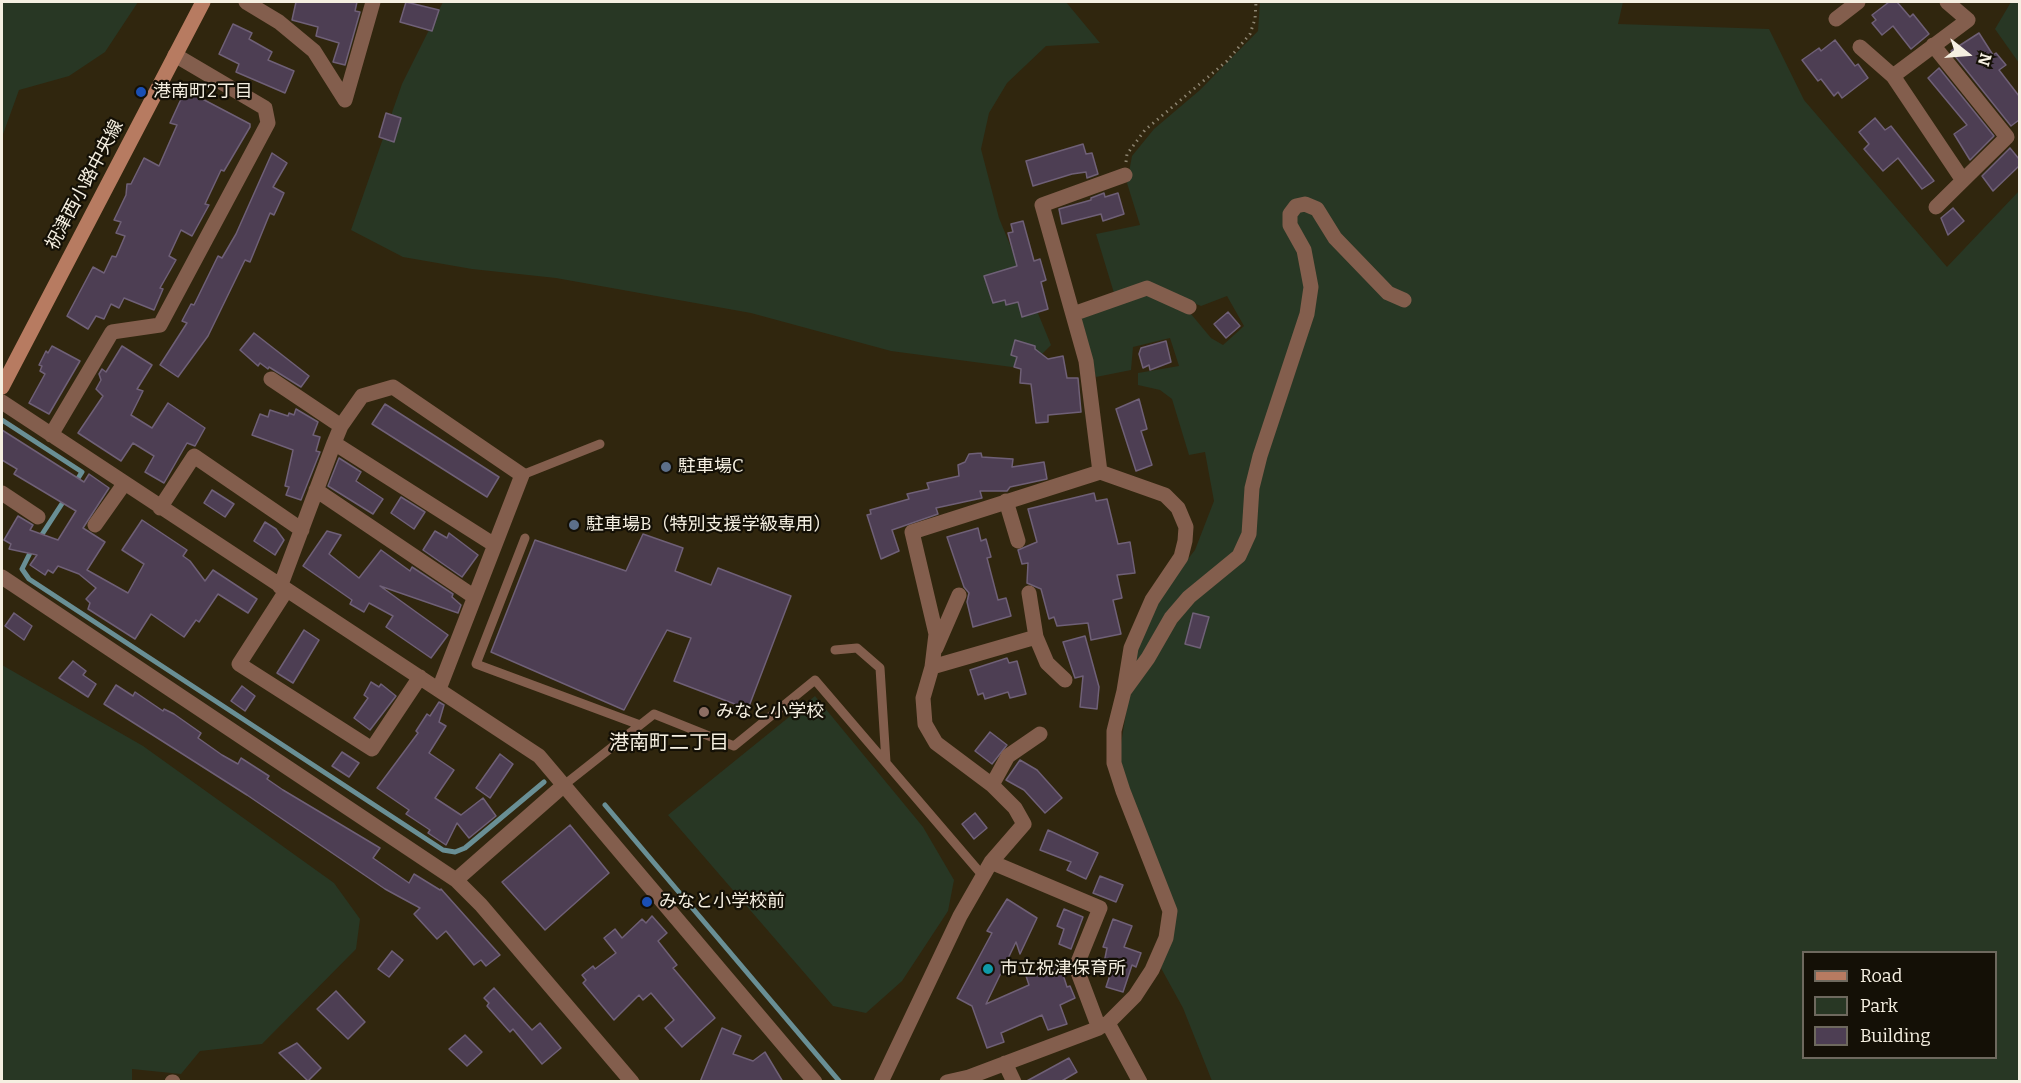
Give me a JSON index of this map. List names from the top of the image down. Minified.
{"streets":{"main road":["祝津西小路中央線"]},"districts":["港南町二丁目"],"places":["港南町2丁目","駐車場C","駐車場B（特別支援学級専用）","みなと小学校","みなと小学校前","市立祝津保育所"],"legend":["Road","Park","Building"],"north":"right"}
